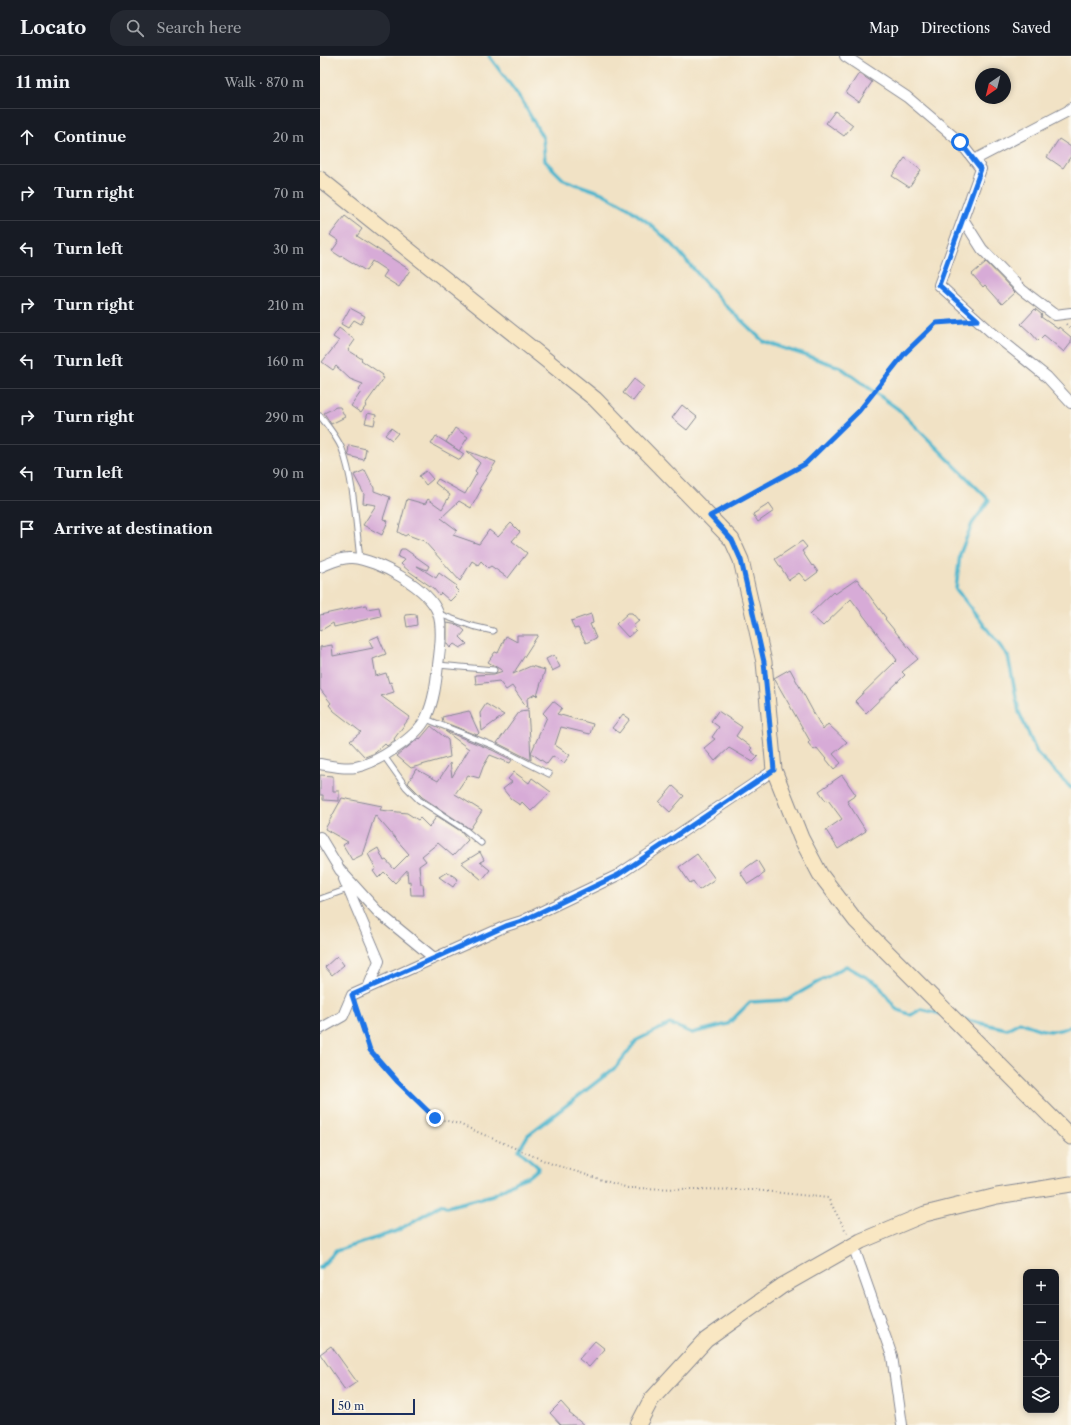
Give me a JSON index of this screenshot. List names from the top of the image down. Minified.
{"scale_bar":"50 m","north":"bottom left","page":{"header":"Locato","search":"Search here","nav":["Map","Directions","Saved"],"heading":["11 min","Walk · 870 m"],"list":[["Continue","20 m"],["Turn right","70 m"],["Turn left","30 m"],["Turn right","210 m"],["Turn left","160 m"],["Turn right","290 m"],["Turn left","90 m"],"Arrive at destination"],"map_buttons":["+","−"],"scale":"50 m"}}
